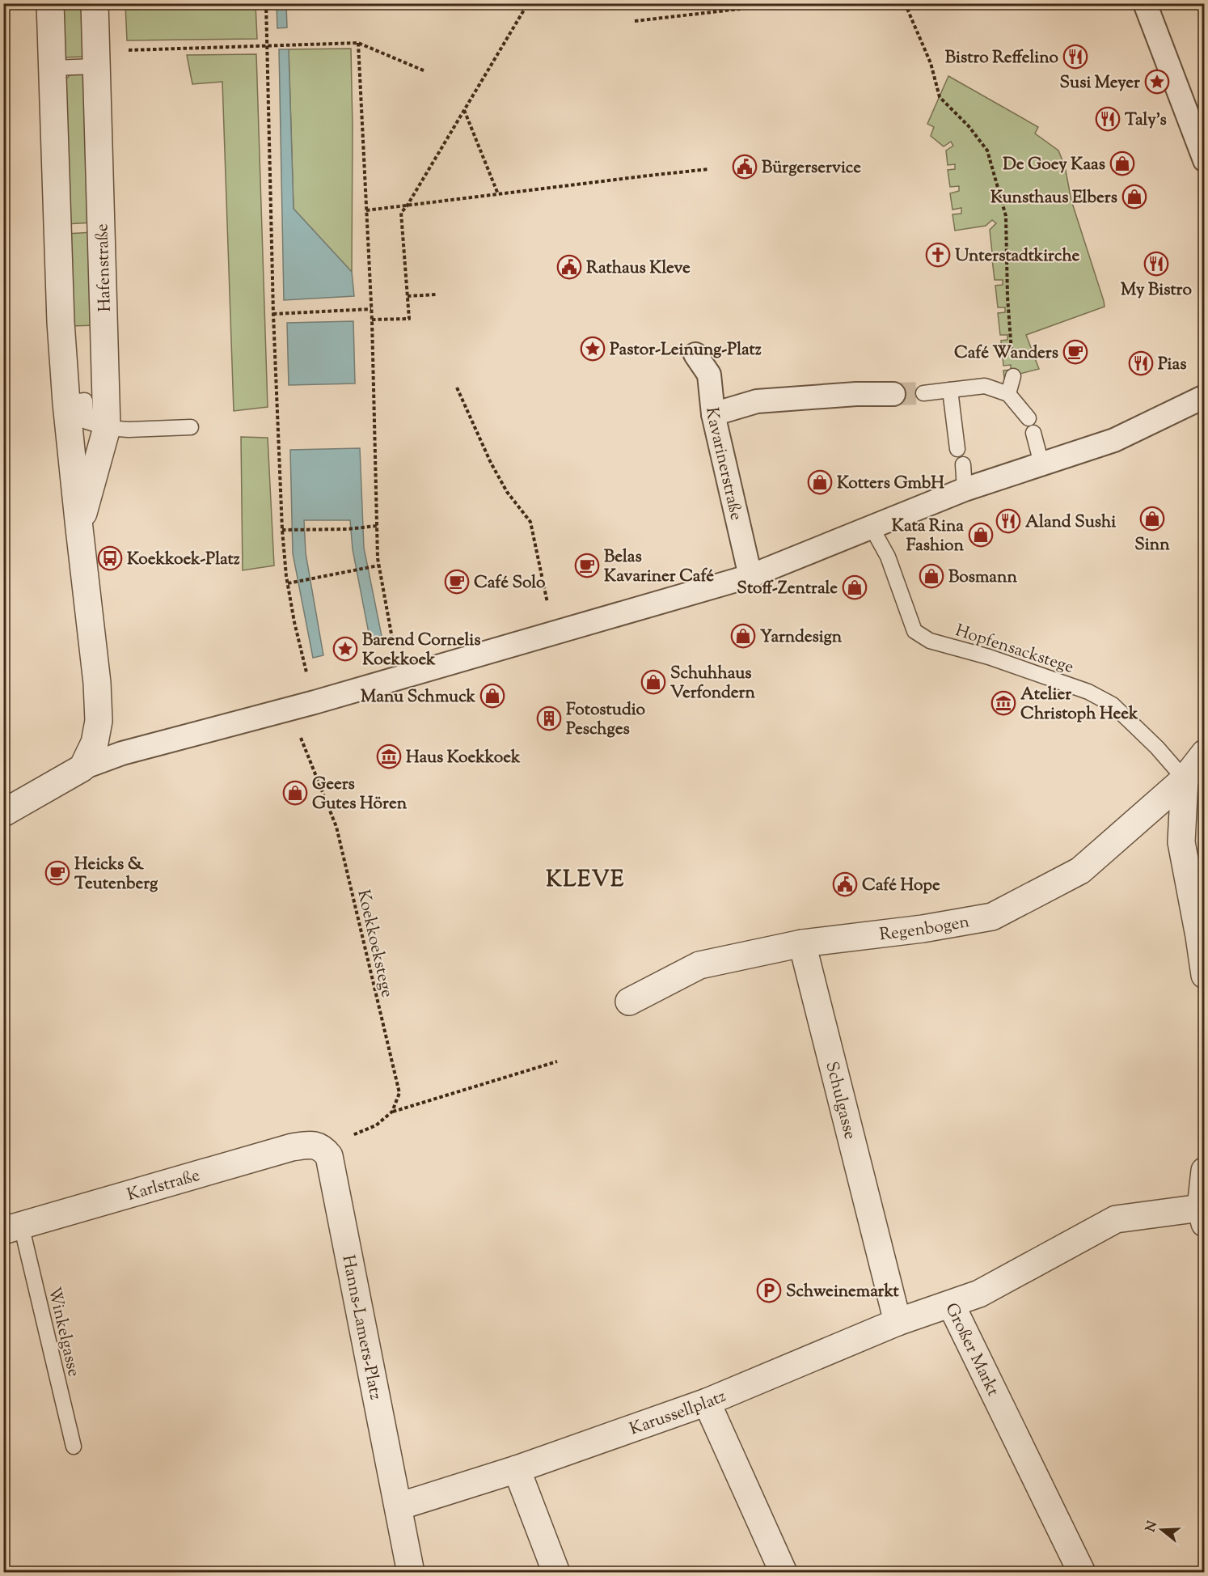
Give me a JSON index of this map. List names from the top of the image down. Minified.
{"streets":{"street":["Hafenstraße","Kavarinerstraße","Regenbogen","Schulgasse","Karlstraße","Hanns-Lamers-Platz","Großer Markt","Karussellplatz"],"lane":["Hopfensackstege","Winkelgasse"],"path":["Koekkoekstege"]},"crossings":[["Hopfensackstege","Regenbogen"],["Regenbogen","Schulgasse"],["Schulgasse","Karussellplatz"],["Karlstraße","Hanns-Lamers-Platz"],["Karlstraße","Winkelgasse"],["Hanns-Lamers-Platz","Karussellplatz"],["Großer Markt","Karussellplatz"]],"districts":["KLEVE"],"places":{"restaurant":["Bistro Reffelino","Taly's","My Bistro","Pias","Aland Sushi"],"place":["Susi Meyer","Pastor-Leinung-Platz","Barend Cornelis Koekkoek"],"shop":["De Goey Kaas","Kunsthaus Elbers","Kotters GmbH","Sinn","Kata Rina Fashion","Bosmann","Stoff-Zentrale","Yarndesign","Schuhhaus Verfondern","Manu Schmuck","Geers Gutes Hören"],"public building":["Bürgerservice","Rathaus Kleve","Café Hope"],"church":["Unterstadtkirche"],"cafe":["Café Wanders","Belas Kavariner Café","Café Solo","Heicks & Teutenberg"],"bus stop":["Koekkoek-Platz"],"museum":["Atelier Christoph Heek","Haus Koekkoek"],"building":["Fotostudio Peschges"],"parking":["Schweinemarkt"]},"north":"left"}
